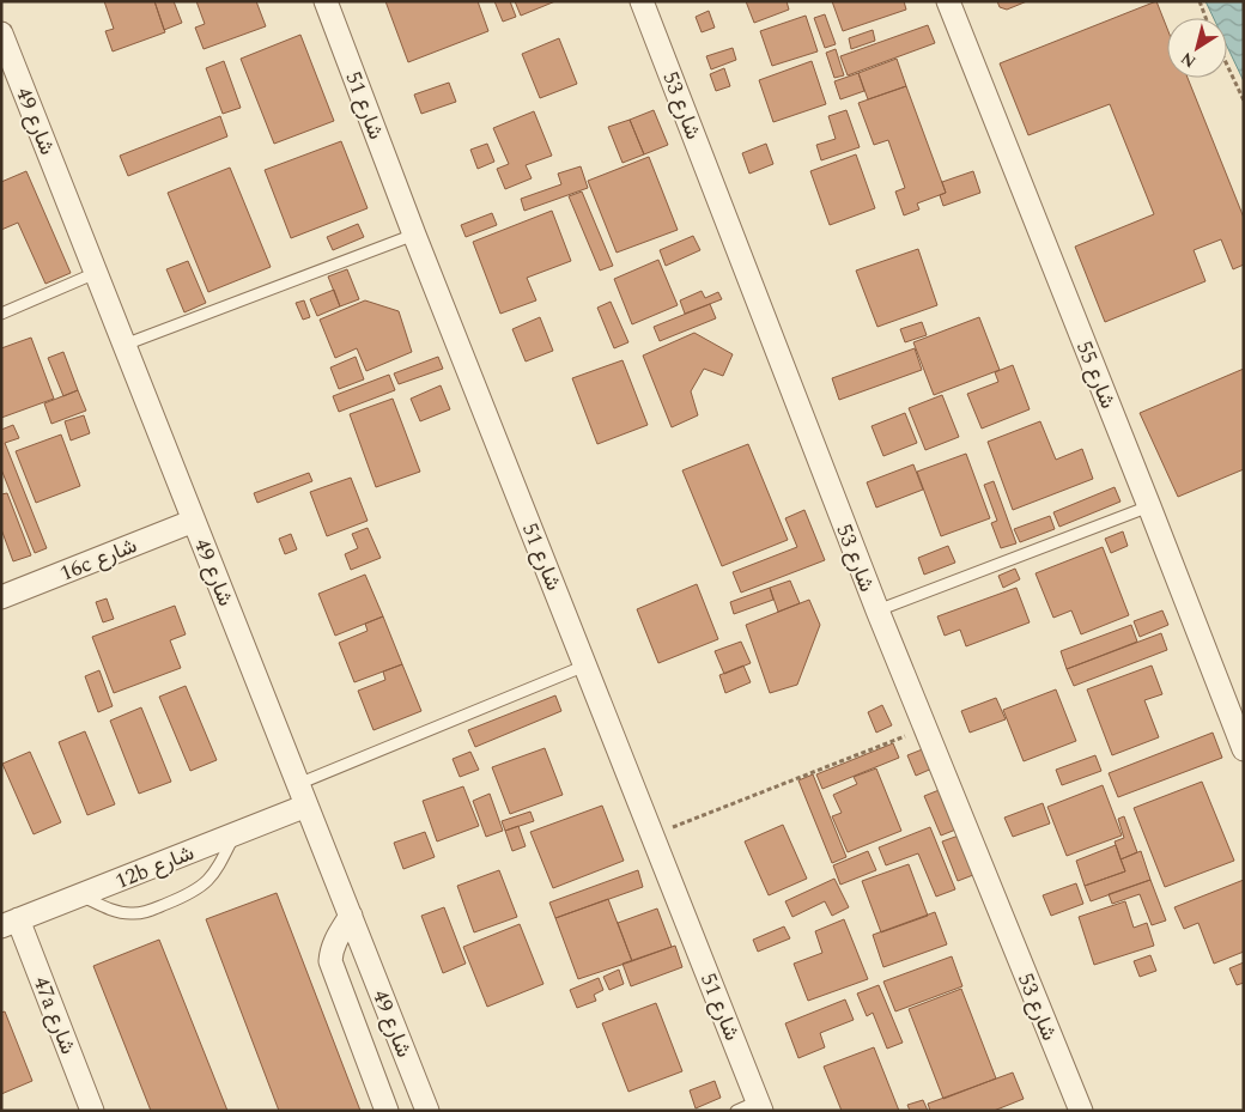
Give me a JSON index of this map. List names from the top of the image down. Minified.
{"streets":{"street":["شارع 51","شارع 53","شارع 49","شارع 55","16c شارع","12b شارع","47a شارع"]},"crossings":[["شارع 49","16c شارع"],["شارع 49","12b شارع"],["12b شارع","47a شارع"]],"north":"bottom left"}
